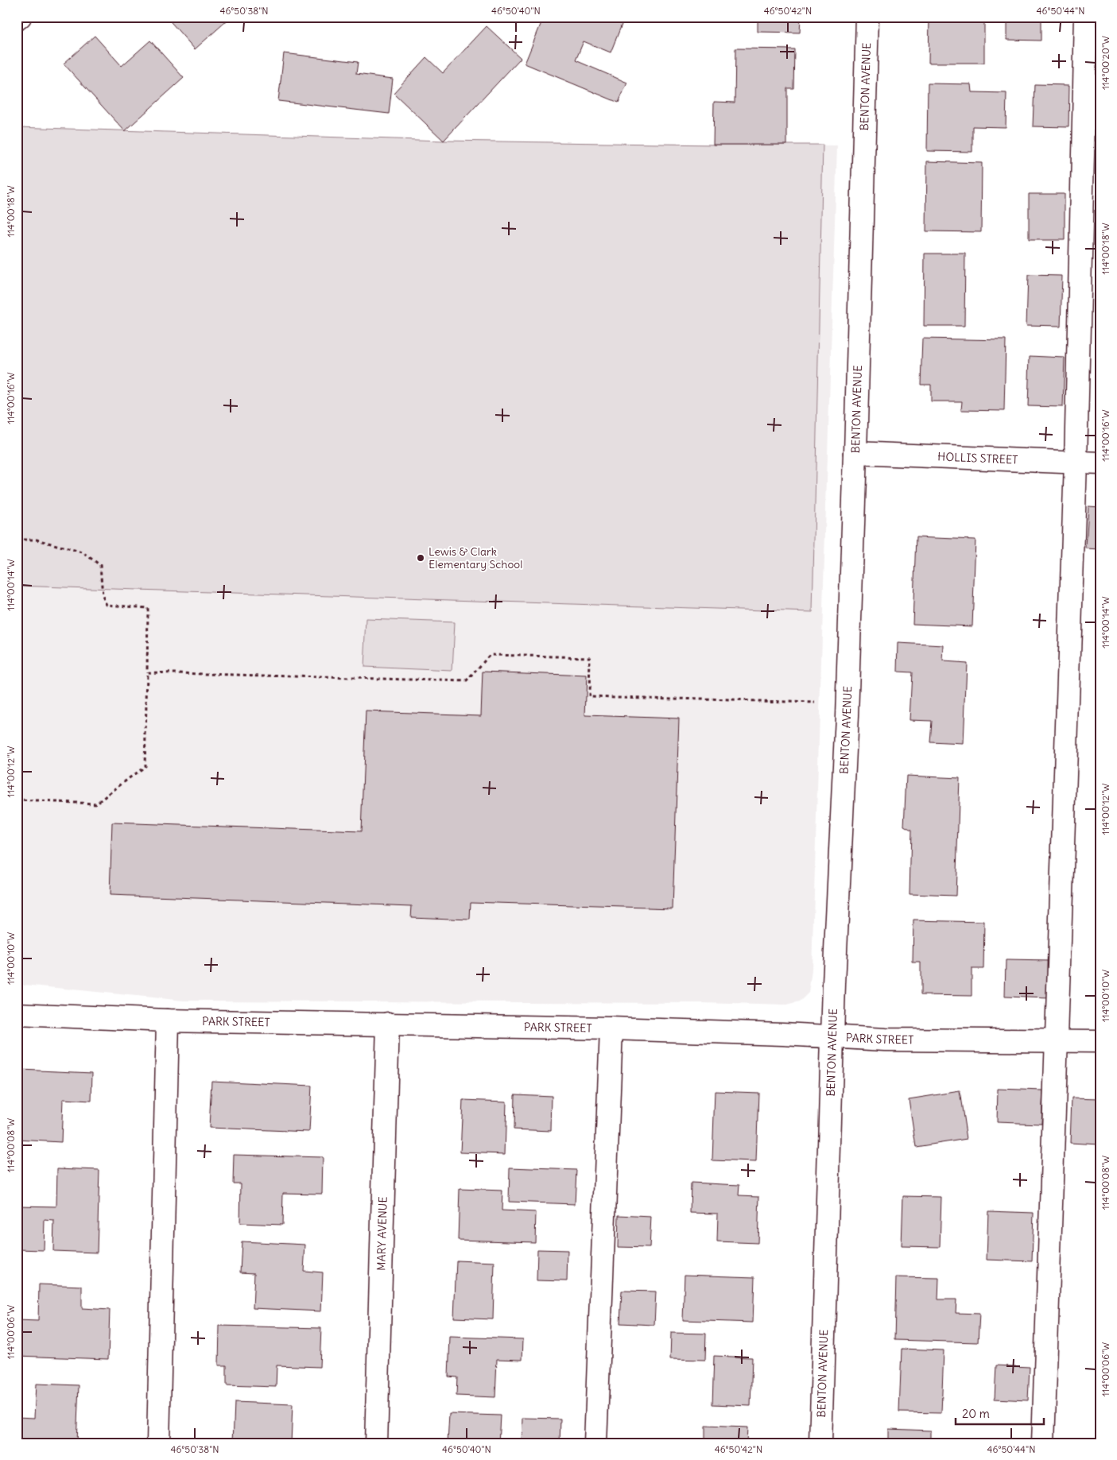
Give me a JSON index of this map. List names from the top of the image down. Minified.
{"streets":{"street":["BENTON AVENUE","HOLLIS STREET","PARK STREET","MARY AVENUE"]},"crossings":[["BENTON AVENUE","HOLLIS STREET"],["BENTON AVENUE","PARK STREET"],["PARK STREET","MARY AVENUE"]],"places":["Lewis & Clark Elementary School"],"scale_bar":"20 m","coordinates":["46°50'38\"N","46°50'40\"N","46°50'42\"N","46°50'44\"N","114°00'20\"W","114°00'18\"W","114°00'16\"W","114°00'14\"W","114°00'12\"W","114°00'10\"W","114°00'08\"W","114°00'06\"W"]}
